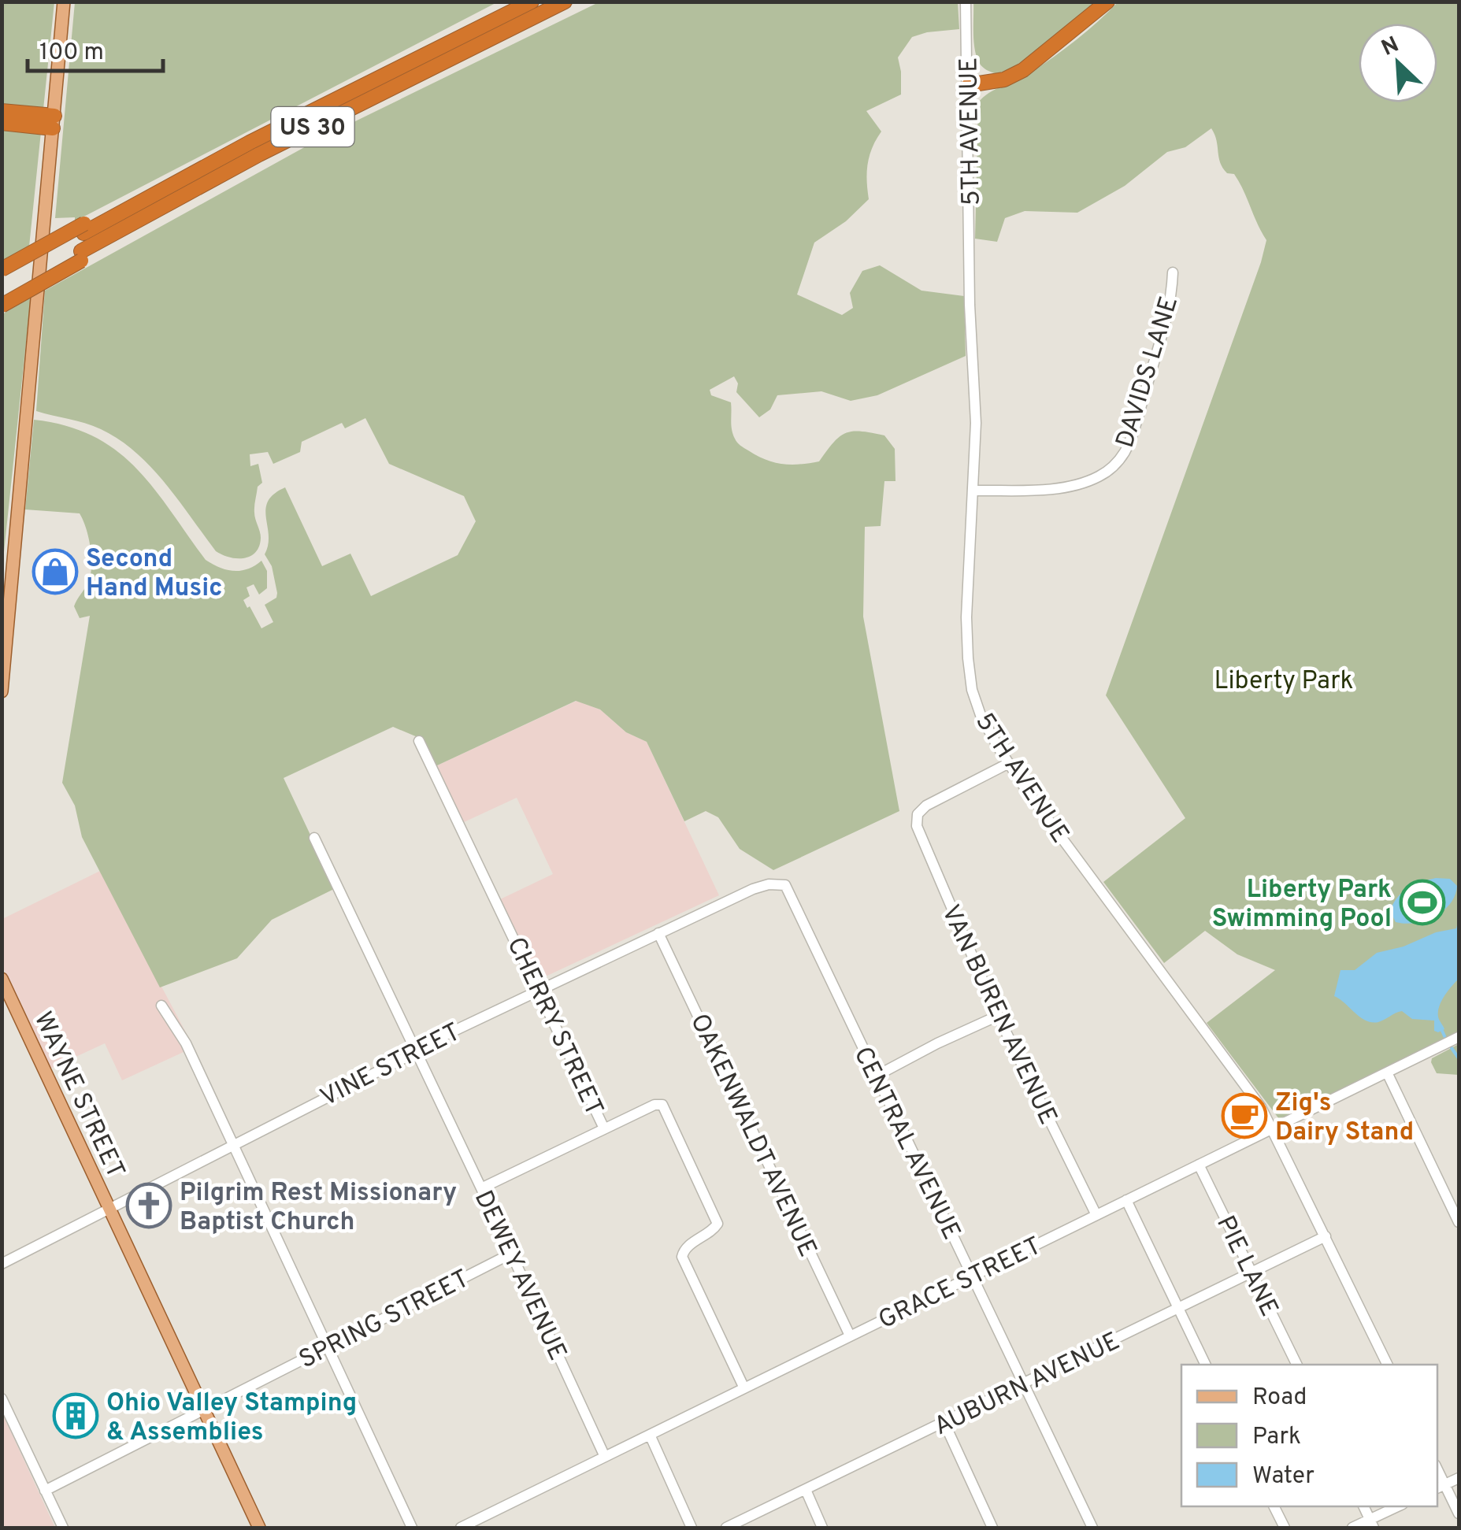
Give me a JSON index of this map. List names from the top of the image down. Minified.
{"streets":{"highway":["US 30"],"main road":["WAYNE STREET"],"street":["5TH AVENUE","DAVIDS LANE","VAN BUREN AVENUE","CHERRY STREET","VINE STREET","OAKENWALDT AVENUE","CENTRAL AVENUE","PIE LANE","DEWEY AVENUE","GRACE STREET","SPRING STREET","AUBURN AVENUE"]},"crossings":[["5TH AVENUE","DAVIDS LANE"],["5TH AVENUE","VAN BUREN AVENUE"],["5TH AVENUE","GRACE STREET"],["5TH AVENUE","AUBURN AVENUE"],["VAN BUREN AVENUE","GRACE STREET"],["CHERRY STREET","VINE STREET"],["CHERRY STREET","GRACE STREET"],["VINE STREET","WAYNE STREET"],["VINE STREET","OAKENWALDT AVENUE"],["VINE STREET","CENTRAL AVENUE"],["VINE STREET","DEWEY AVENUE"],["WAYNE STREET","SPRING STREET"],["OAKENWALDT AVENUE","GRACE STREET"],["CENTRAL AVENUE","GRACE STREET"],["CENTRAL AVENUE","AUBURN AVENUE"],["PIE LANE","GRACE STREET"],["PIE LANE","AUBURN AVENUE"],["DEWEY AVENUE","GRACE STREET"],["DEWEY AVENUE","SPRING STREET"]],"parks":["Liberty Park"],"places":{"shop":["Second Hand Music"],"sports":["Liberty Park Swimming Pool"],"cafe":["Zig's Dairy Stand"],"church":["Pilgrim Rest Missionary Baptist Church"],"building":["Ohio Valley Stamping & Assemblies"]},"legend":["Road","Park","Water"],"scale_bar":"100 m","north":"top left"}
